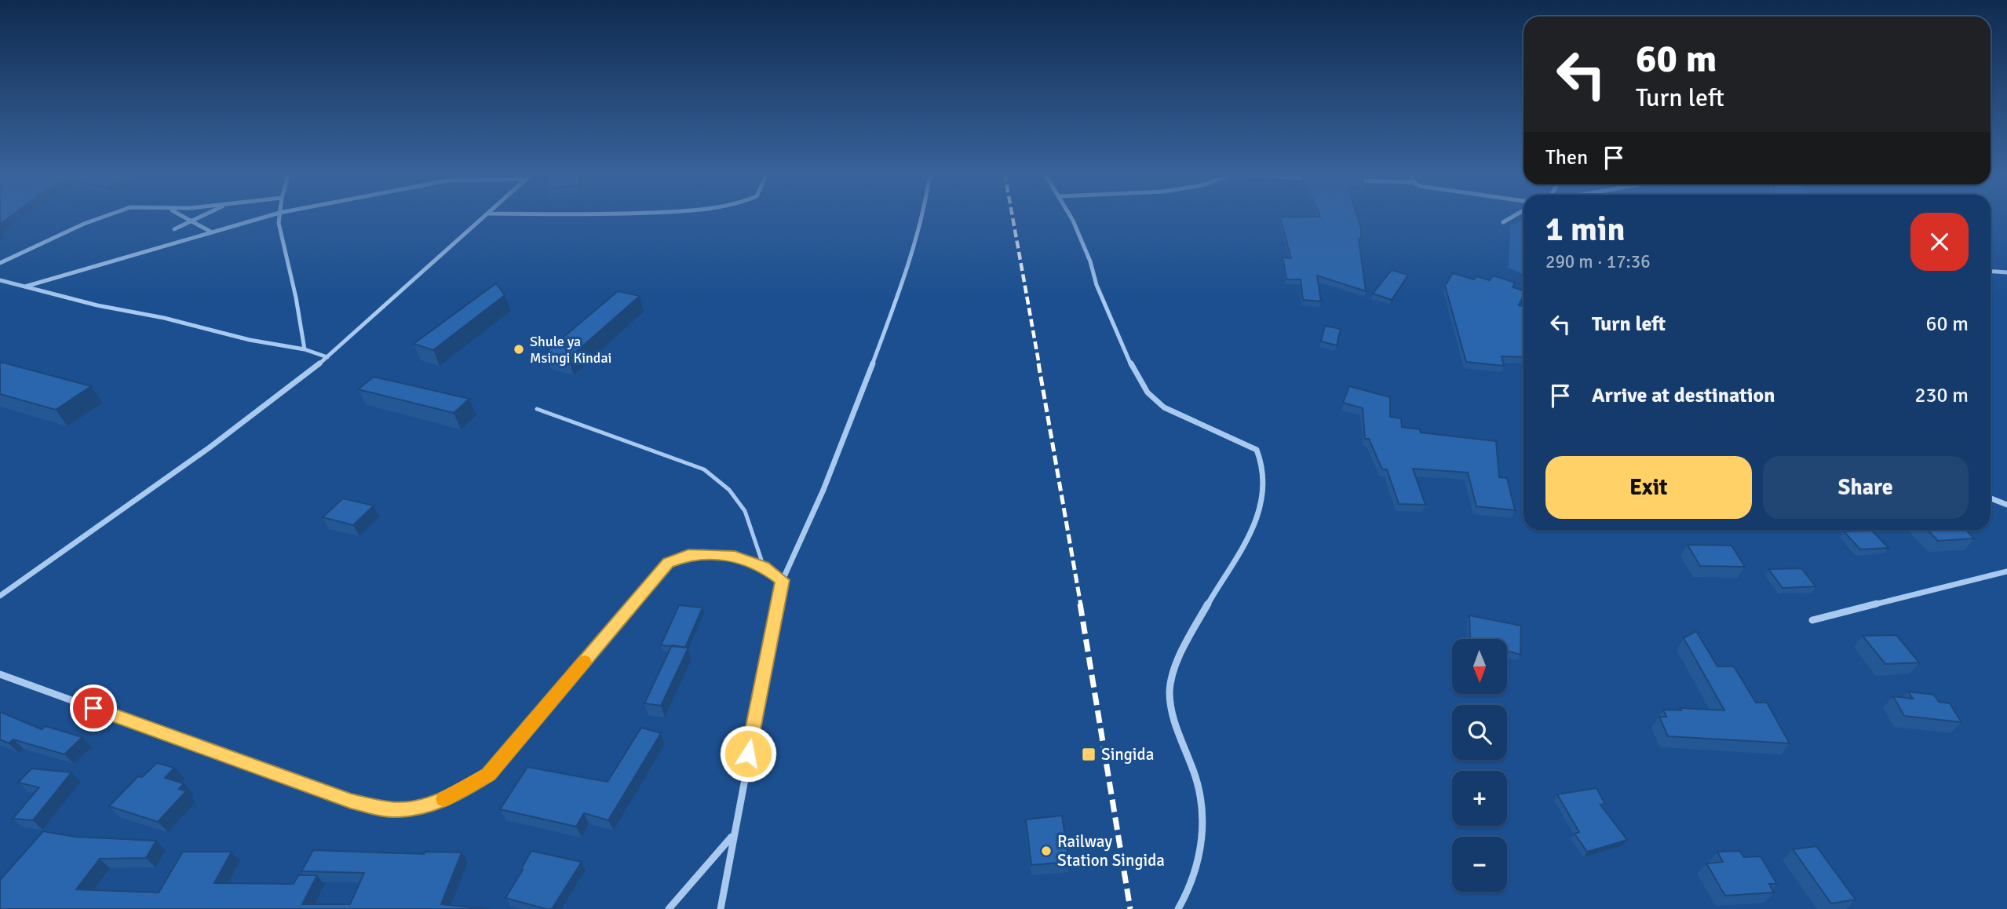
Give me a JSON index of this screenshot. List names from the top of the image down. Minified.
{"places":{"other":["Shule ya Msingi Kindai","Railway Station Singida"],"transit":["Singida"]},"north":"bottom","page":{"turn":["60 m","Turn left"],"then":"Then","heading":["1 min","290 m · 17:36"],"list":[{"name":"Turn left","value":"60 m"},{"name":"Arrive at destination","value":"230 m"}],"buttons":["Exit","Share"],"map_buttons":["+","−"]}}
